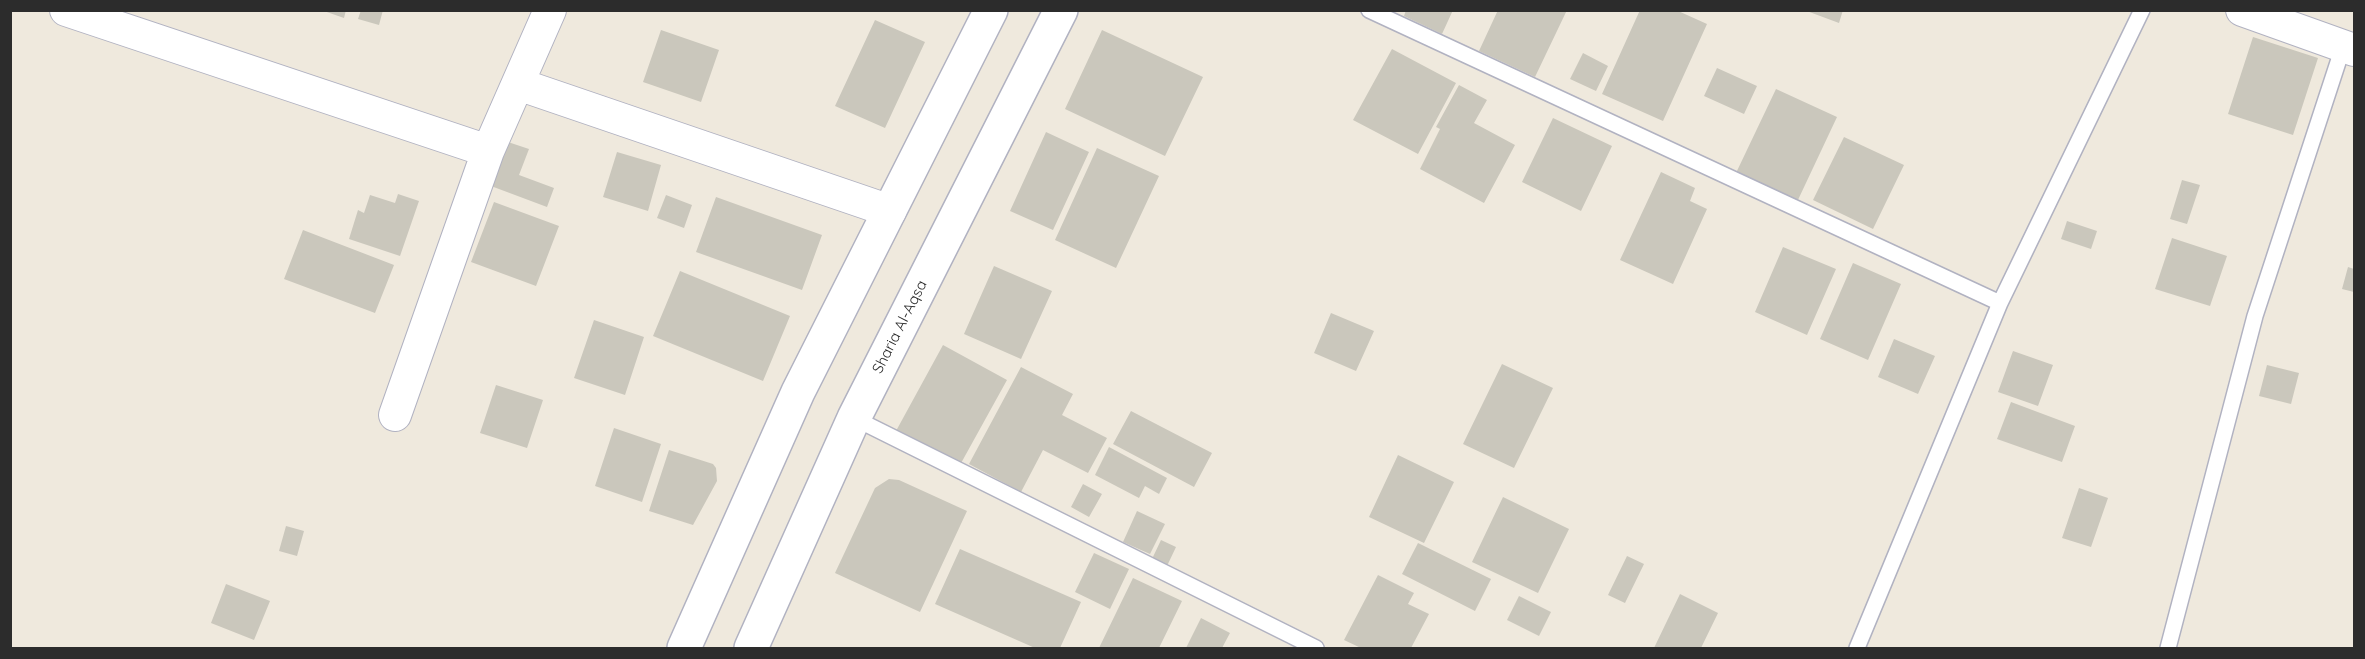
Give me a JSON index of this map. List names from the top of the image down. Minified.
{"streets":{"main road":["Sharia Al-Aqsa"]}}
